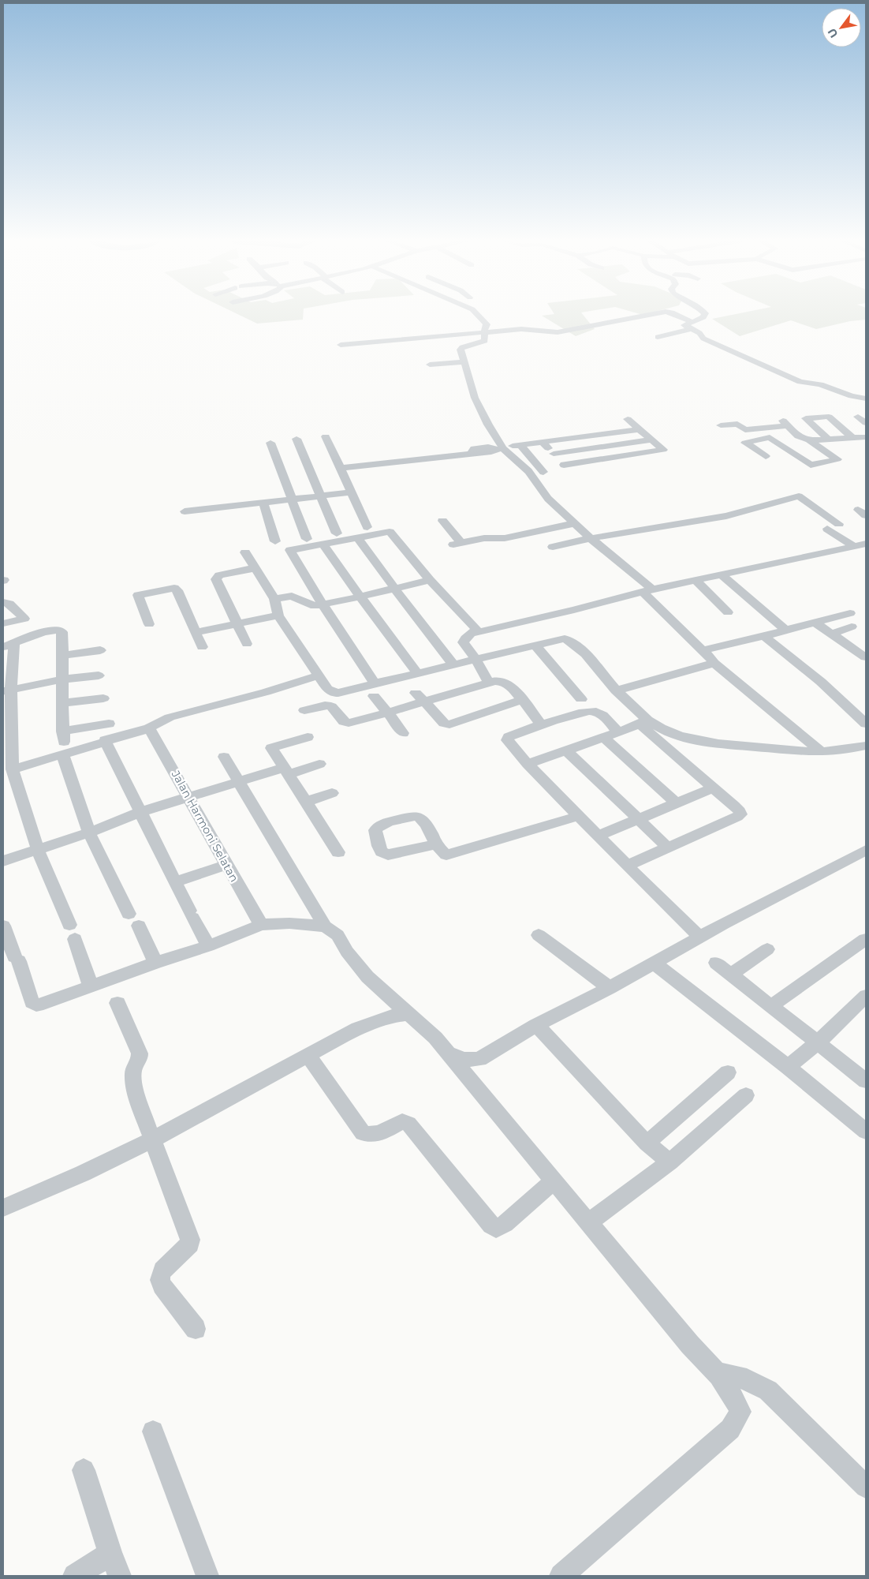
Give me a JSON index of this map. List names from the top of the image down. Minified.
{"streets":{"street":["Jalan Harmoni Selatan"]},"north":"bottom left"}
